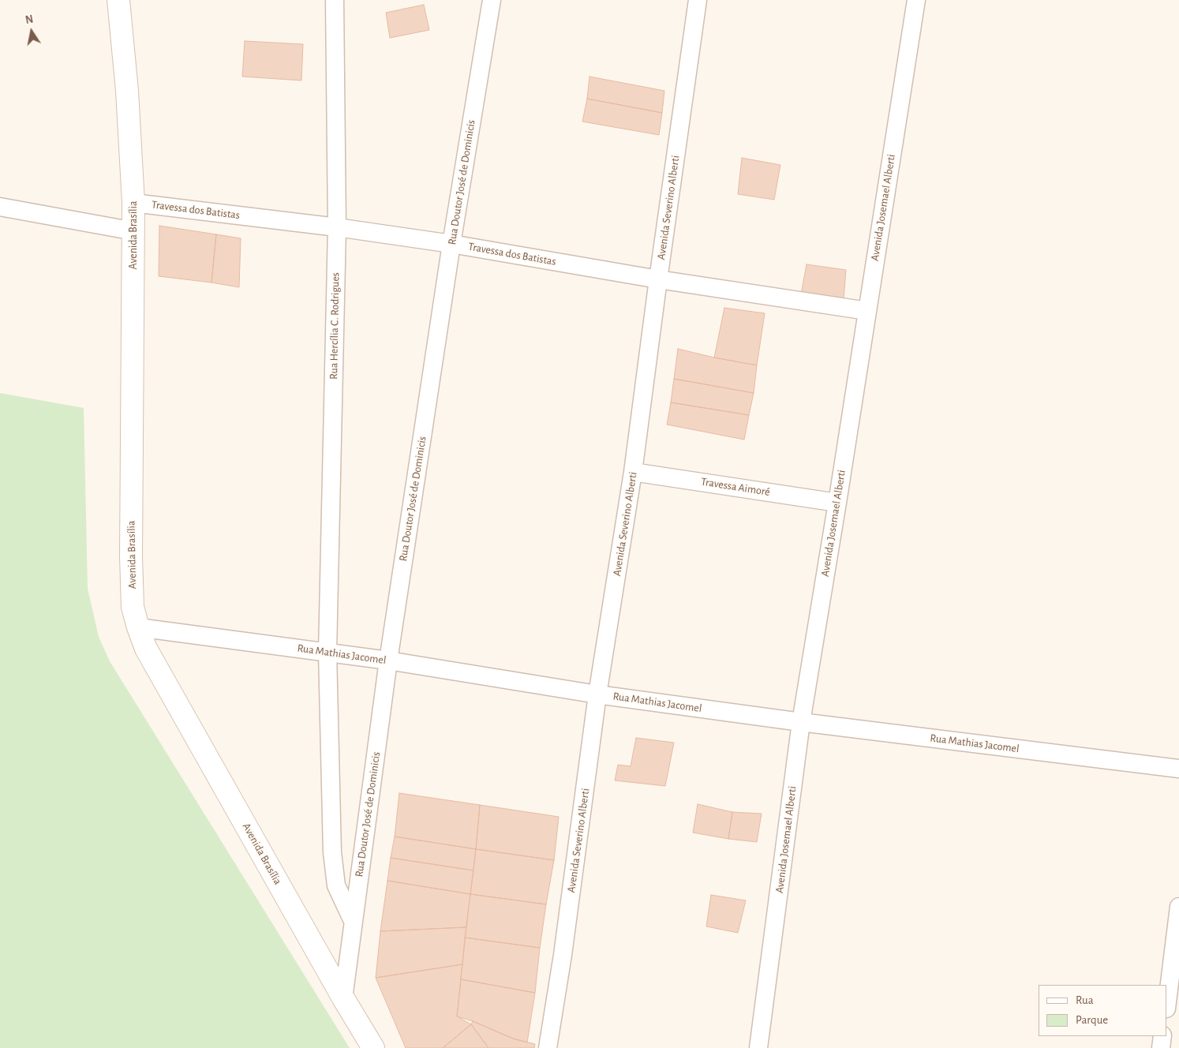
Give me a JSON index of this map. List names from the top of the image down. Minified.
{"streets":{"street":["Rua Doutor José de Dominicis","Avenida Severino Alberti","Avenida Josemael Alberti","Travessa dos Batistas","Avenida Brasília","Rua Hercília C. Rodrigues","Travessa Aimoré","Rua Mathias Jacomel"]},"crossings":[["Rua Doutor José de Dominicis","Travessa dos Batistas"],["Rua Doutor José de Dominicis","Avenida Brasília"],["Rua Doutor José de Dominicis","Rua Hercília C. Rodrigues"],["Rua Doutor José de Dominicis","Rua Mathias Jacomel"],["Avenida Severino Alberti","Travessa dos Batistas"],["Avenida Severino Alberti","Travessa Aimoré"],["Avenida Severino Alberti","Rua Mathias Jacomel"],["Avenida Josemael Alberti","Travessa dos Batistas"],["Avenida Josemael Alberti","Travessa Aimoré"],["Avenida Josemael Alberti","Rua Mathias Jacomel"],["Travessa dos Batistas","Avenida Brasília"],["Travessa dos Batistas","Rua Hercília C. Rodrigues"],["Avenida Brasília","Rua Mathias Jacomel"],["Rua Hercília C. Rodrigues","Rua Mathias Jacomel"]],"legend":["Rua","Parque"],"north":"top"}
